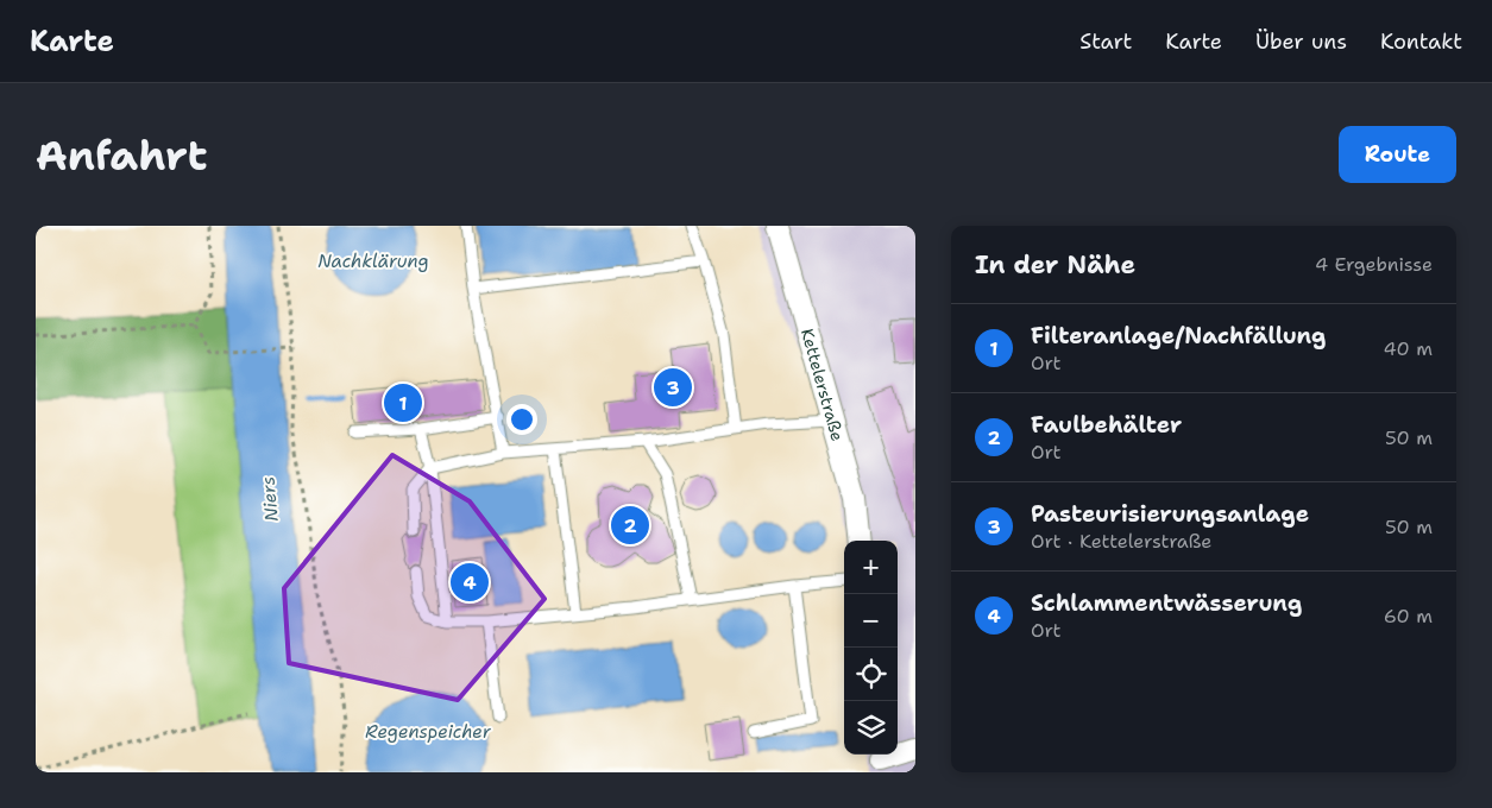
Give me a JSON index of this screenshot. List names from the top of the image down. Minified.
{"streets":{"street":["Kettelerstraße"]},"water":["Nachklärung","Niers","Regenspeicher"],"page":{"header":"Karte","nav":["Start","Karte","Über uns","Kontakt"],"buttons":"Route","title":"Anfahrt","heading":["In der Nähe","4 Ergebnisse"],"list":[{"mark":"1","name":"Filteranlage/Nachfällung","note":"Ort","value":"40 m"},{"mark":"2","name":"Faulbehälter","note":"Ort","value":"50 m"},{"mark":"3","name":"Pasteurisierungsanlage","note":"Ort · Kettelerstraße","value":"50 m"},{"mark":"4","name":"Schlammentwässerung","note":"Ort","value":"60 m"}],"pins":["3","1","2","4"],"map_buttons":["+","−"]}}
